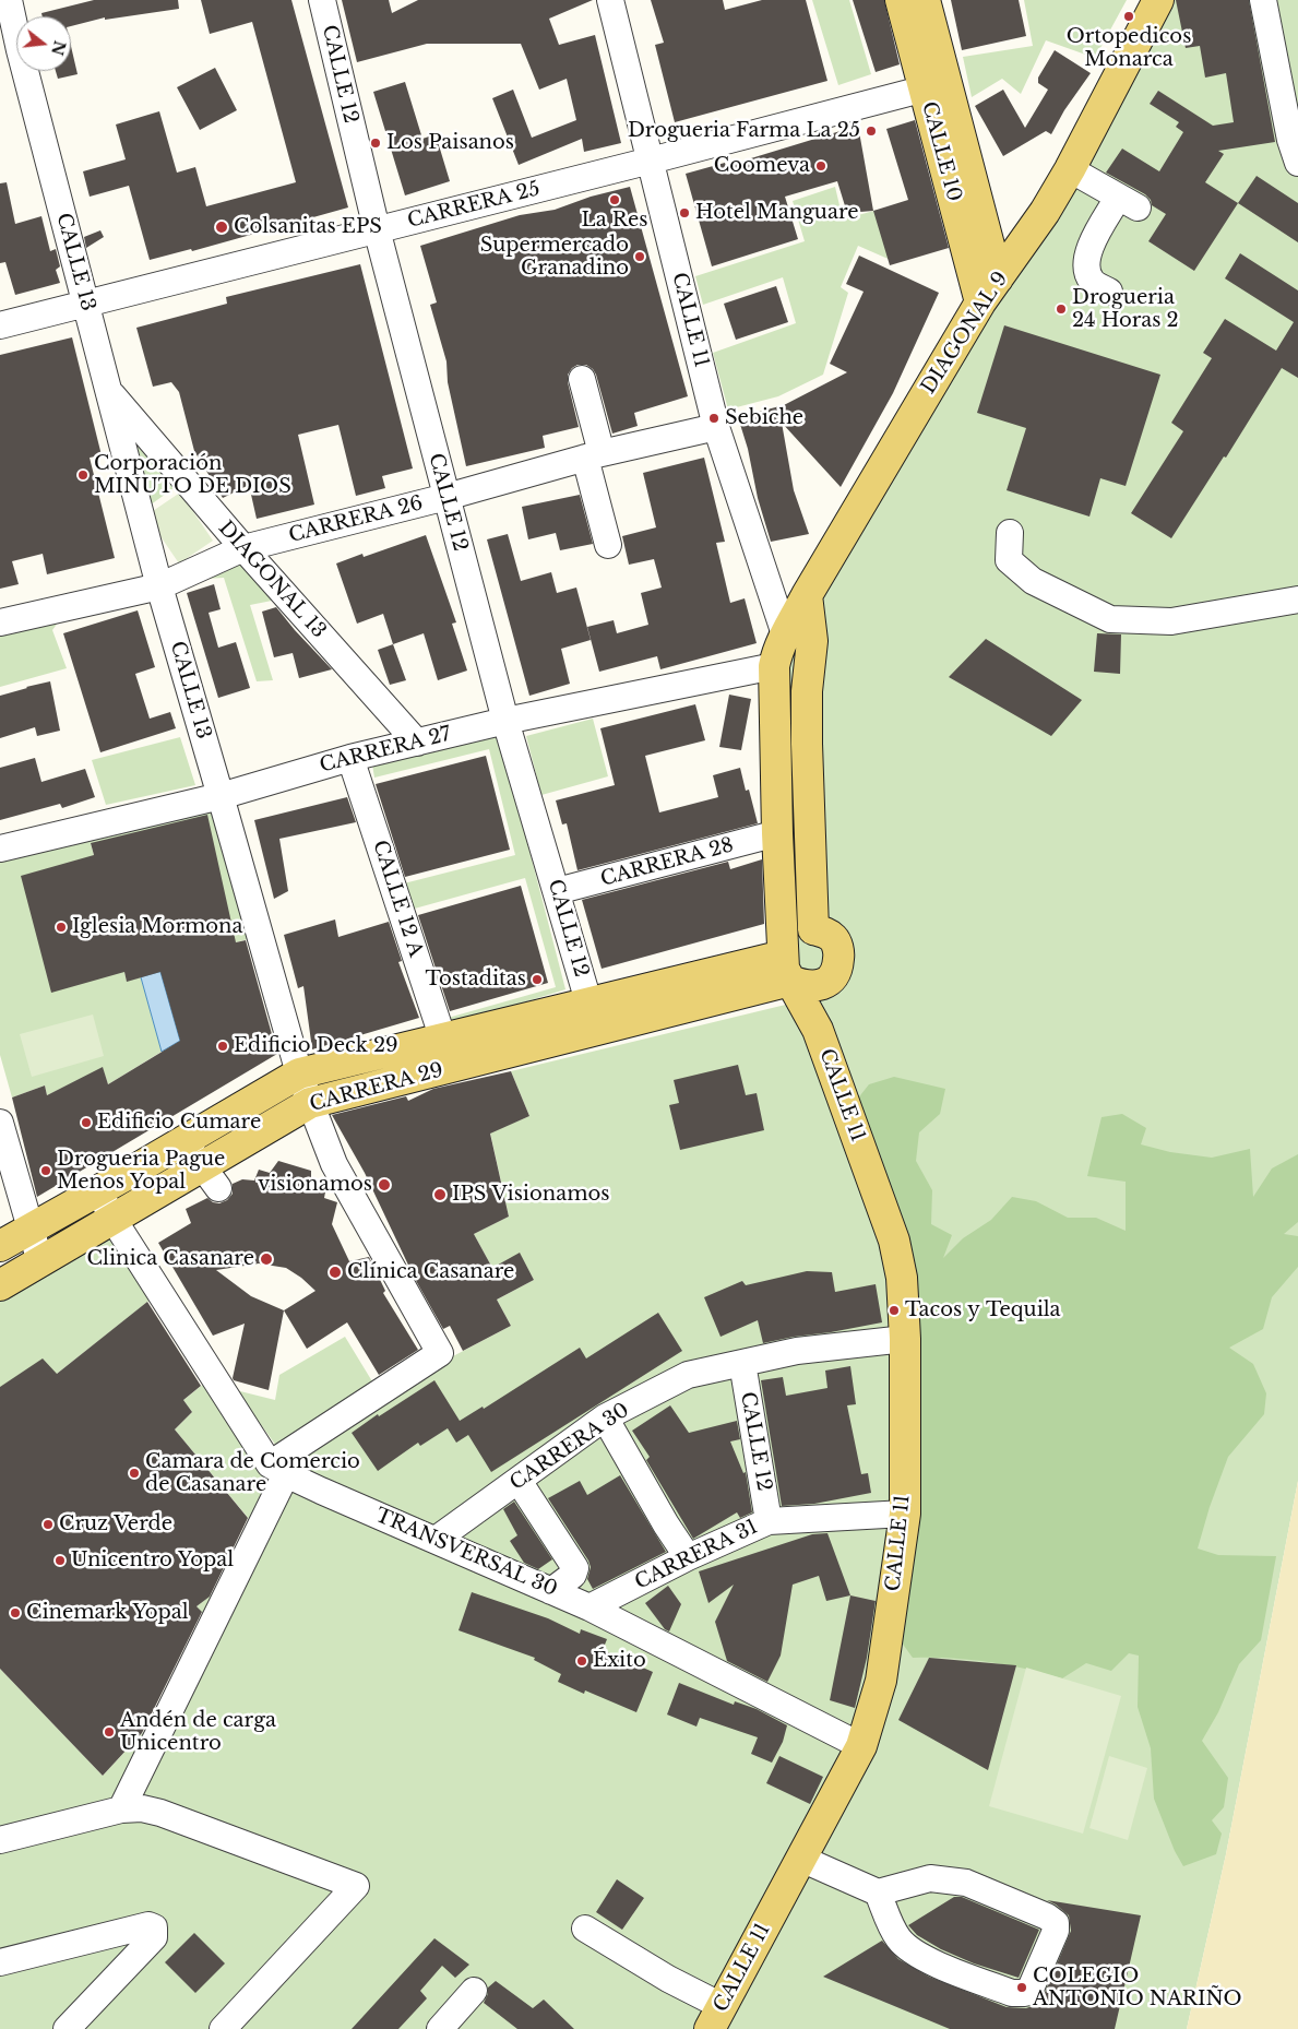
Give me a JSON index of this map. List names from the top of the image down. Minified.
{"streets":{"main road":["CALLE 10","CALLE 11","DIAGONAL 9","CARRERA 29"],"street":["CALLE 12","CARRERA 25","CALLE 13","CARRERA 26","DIAGONAL 13","CARRERA 27","CARRERA 28","CALLE 12 A","CARRERA 30","TRANSVERSAL 30","CARRERA 31"]},"crossings":[["CALLE 12","CARRERA 25"],["CALLE 12","CARRERA 26"],["CALLE 12","CARRERA 27"],["CALLE 12","CARRERA 28"],["CALLE 12","CARRERA 29"],["CALLE 12","CARRERA 30"],["CALLE 12","CARRERA 31"],["CALLE 10","CARRERA 25"],["CALLE 10","DIAGONAL 9"],["CARRERA 25","CALLE 13"],["CARRERA 25","CALLE 11"],["CALLE 13","CARRERA 26"],["CALLE 13","DIAGONAL 13"],["CALLE 13","CARRERA 27"],["CALLE 13","CARRERA 29"],["CALLE 13","TRANSVERSAL 30"],["CALLE 11","DIAGONAL 9"],["CALLE 11","CARRERA 26"],["CALLE 11","CARRERA 27"],["CALLE 11","CARRERA 28"],["CALLE 11","CARRERA 29"],["CALLE 11","CARRERA 30"],["CALLE 11","TRANSVERSAL 30"],["CALLE 11","CARRERA 31"],["DIAGONAL 9","CARRERA 27"],["CARRERA 26","DIAGONAL 13"],["DIAGONAL 13","CARRERA 27"],["CARRERA 27","CALLE 12 A"],["CALLE 12 A","CARRERA 29"],["CARRERA 30","TRANSVERSAL 30"],["TRANSVERSAL 30","CARRERA 31"]],"places":["Ortopedicos Monarca","Drogueria Farma La 25","Los Paisanos","Coomeva","La Res","Hotel Manguare","Colsanitas EPS","Supermercado Granadino","Drogueria 24 Horas 2","Sebiche","Corporación MINUTO DE DIOS","Iglesia Mormona","Tostaditas","Edificio Deck 29","Edificio Cumare","Drogueria Pague Menos Yopal","visionamos","IPS Visionamos","Clinica Casanare","Clínica Casanare","Tacos y Tequila","Camara de Comercio de Casanare","Cruz Verde","Unicentro Yopal","Cinemark Yopal","Éxito","Andén de carga Unicentro","COLEGIO ANTONIO NARIÑO"],"north":"right"}
